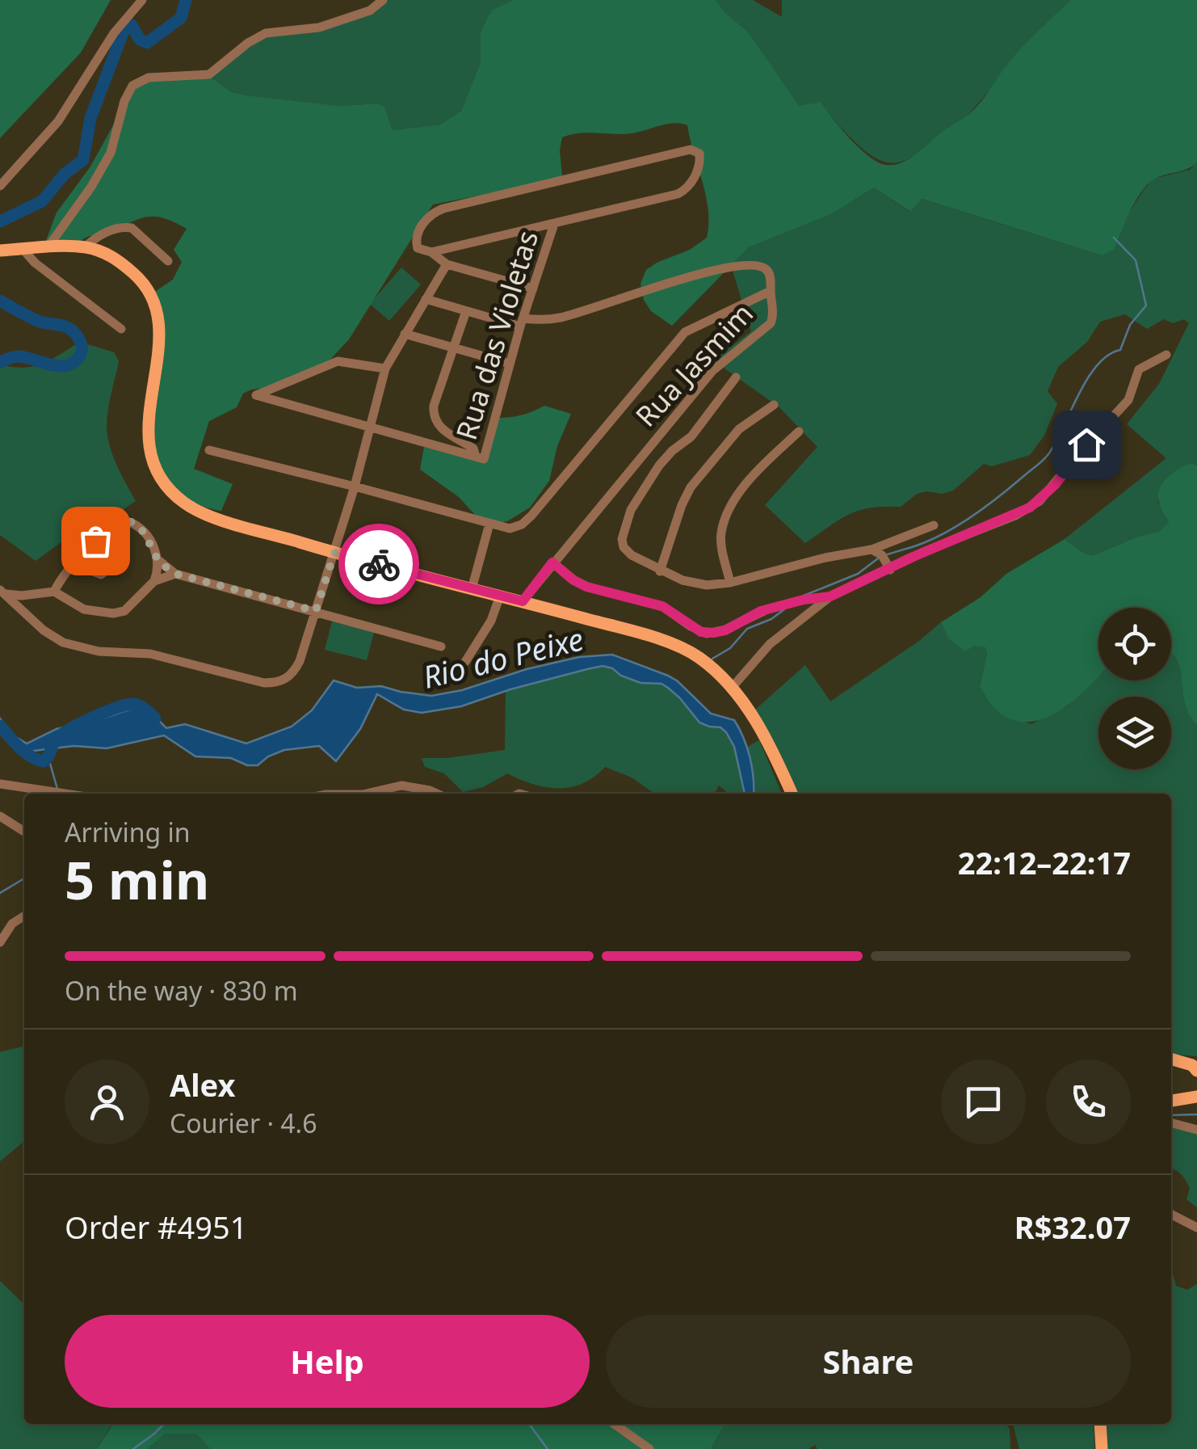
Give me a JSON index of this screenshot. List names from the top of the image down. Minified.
{"streets":{"street":["Rua das Violetas","Rua Jasmim"]},"crossings":[["Rua das Violetas","Rua Jasmim"]],"water":["Rio do Peixe"],"page":{"heading":["5 min","Arriving in","22:12–22:17"],"panel":["Alex","Courier · 4.6","Order #4951","R$32.07"],"bar":"On the way · 830 m","buttons":["Help","Share"]}}
